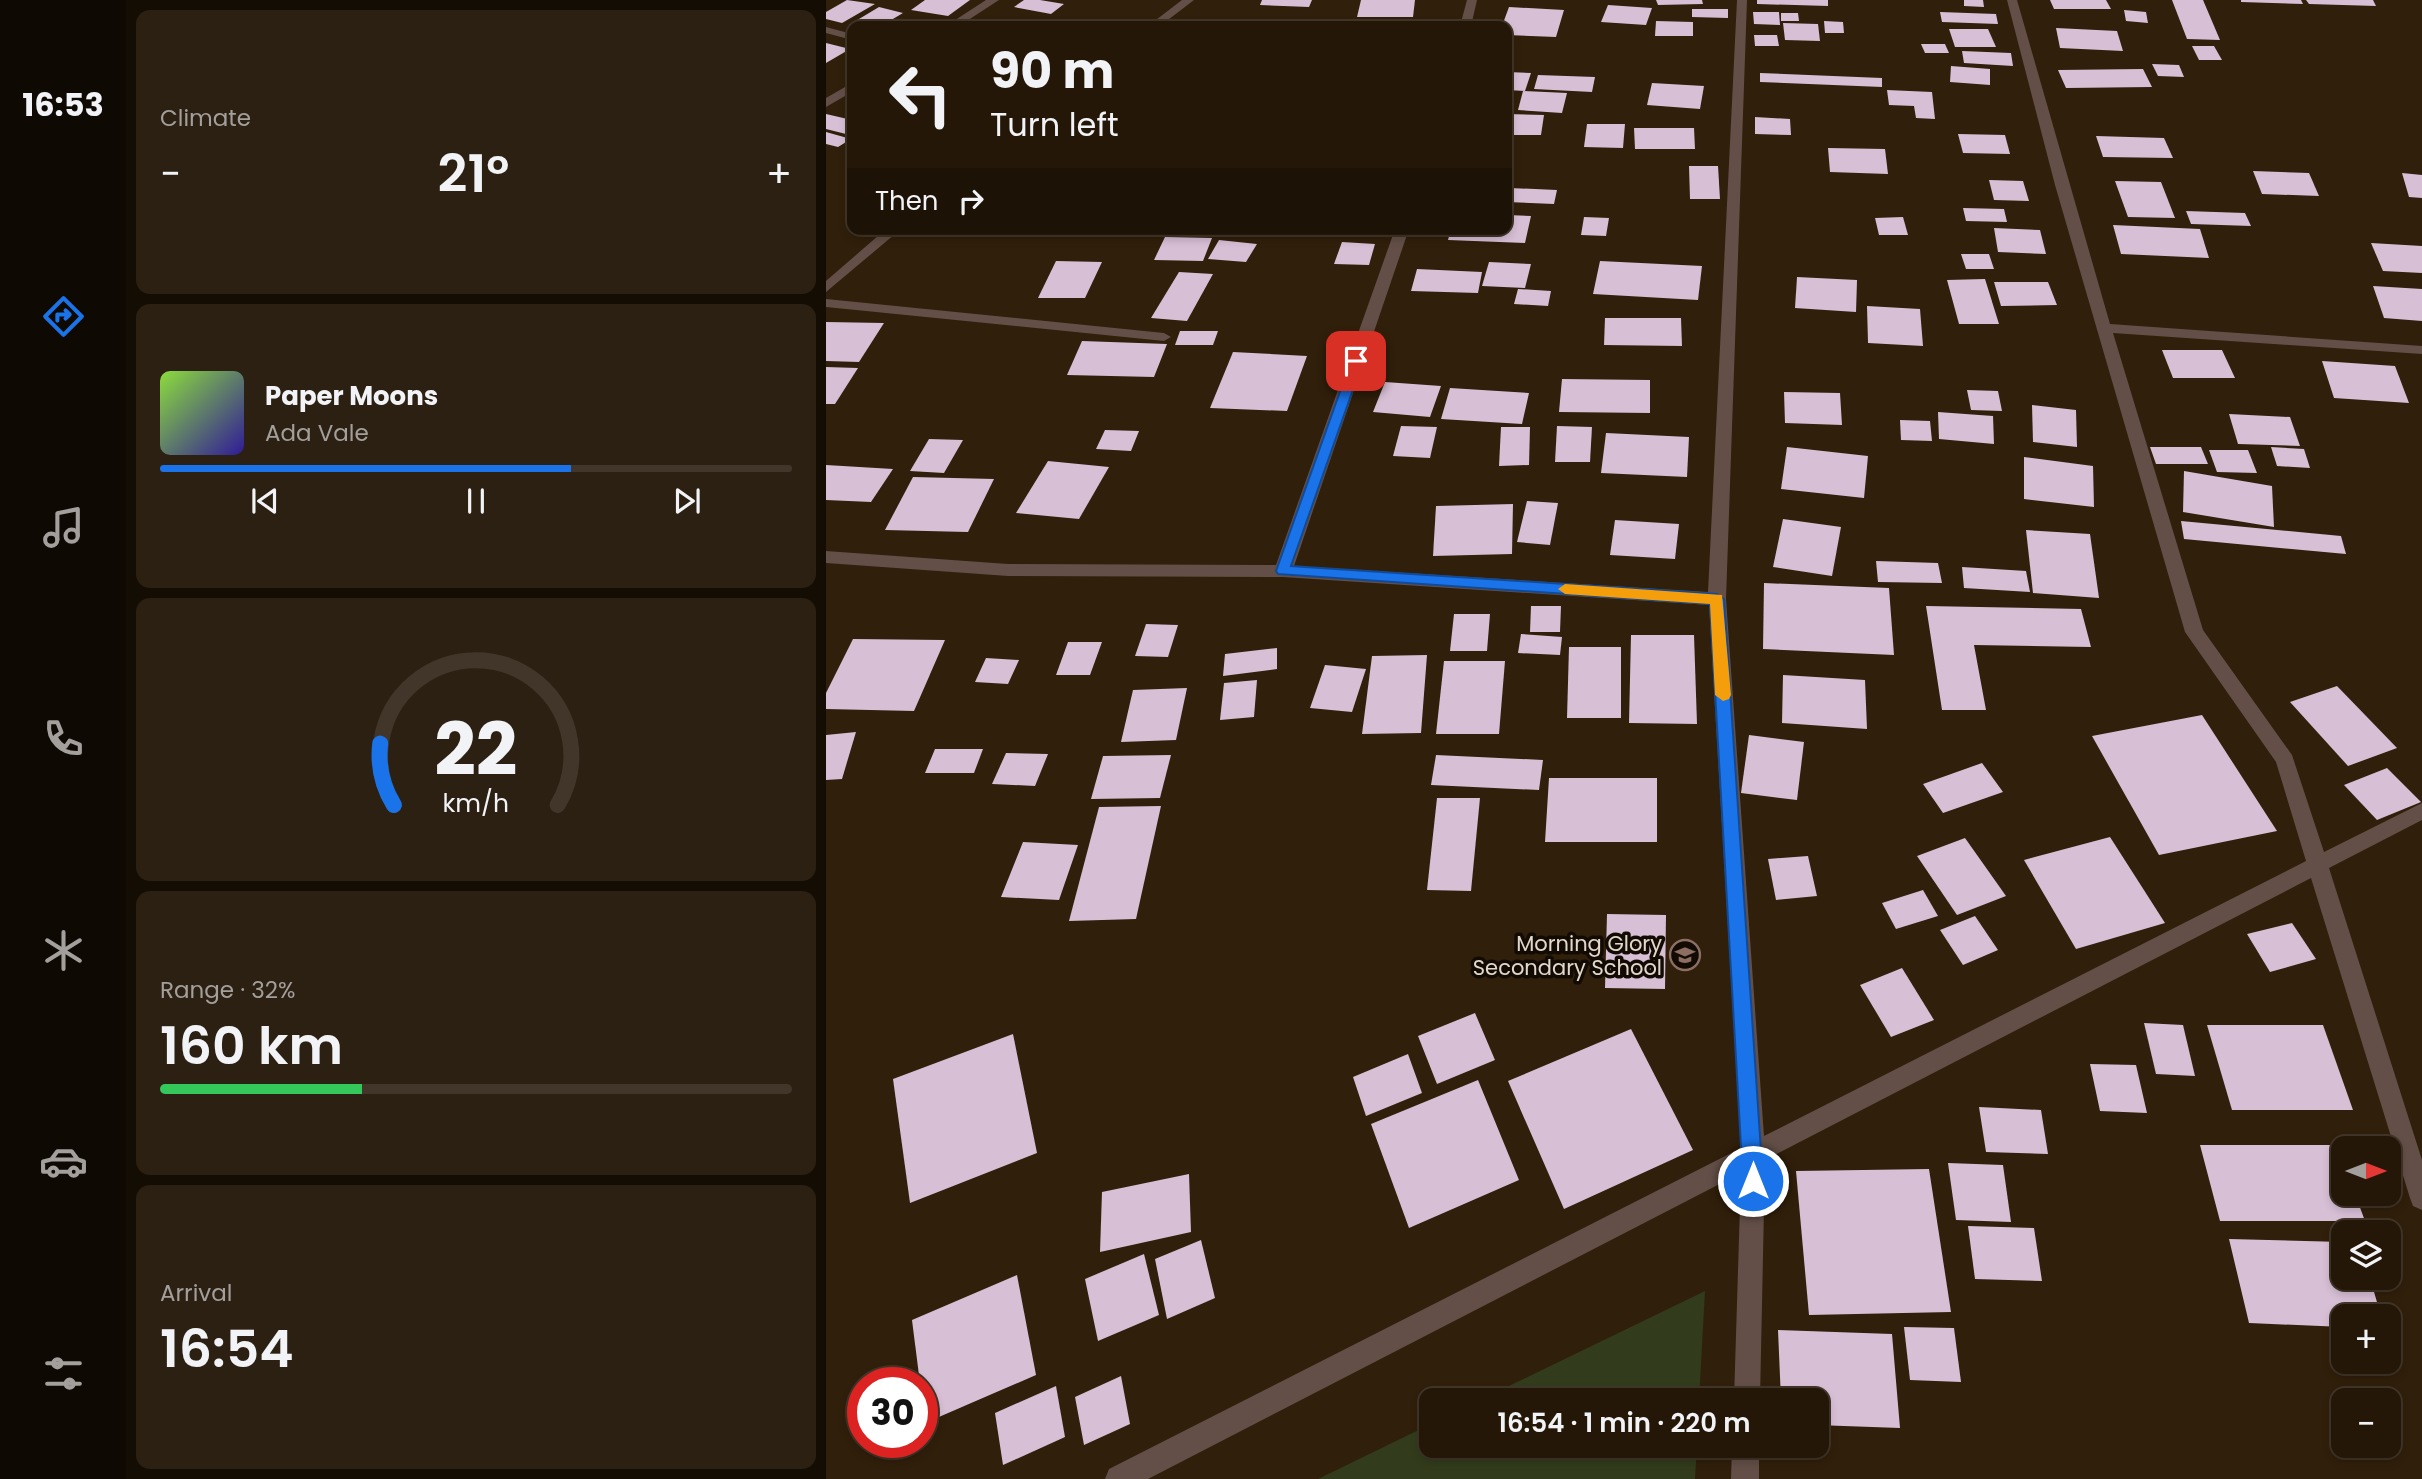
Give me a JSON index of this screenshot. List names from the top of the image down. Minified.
{"places":{"school or university":["Morning Glory Secondary School"]},"north":"right","page":{"tabs":"16:53","tile":["Climate",["Range · 32%","160 km"],["Arrival","16:54"]],"turn":["90 m","Turn left"],"heat":["−","21°","+"],"then":"Then","song":["Paper Moons","Ada Vale"],"map_buttons":["+","−"],"limit":"30","trip":"16:54 · 1 min · 220 m","gauge":["22","km/h"]}}
